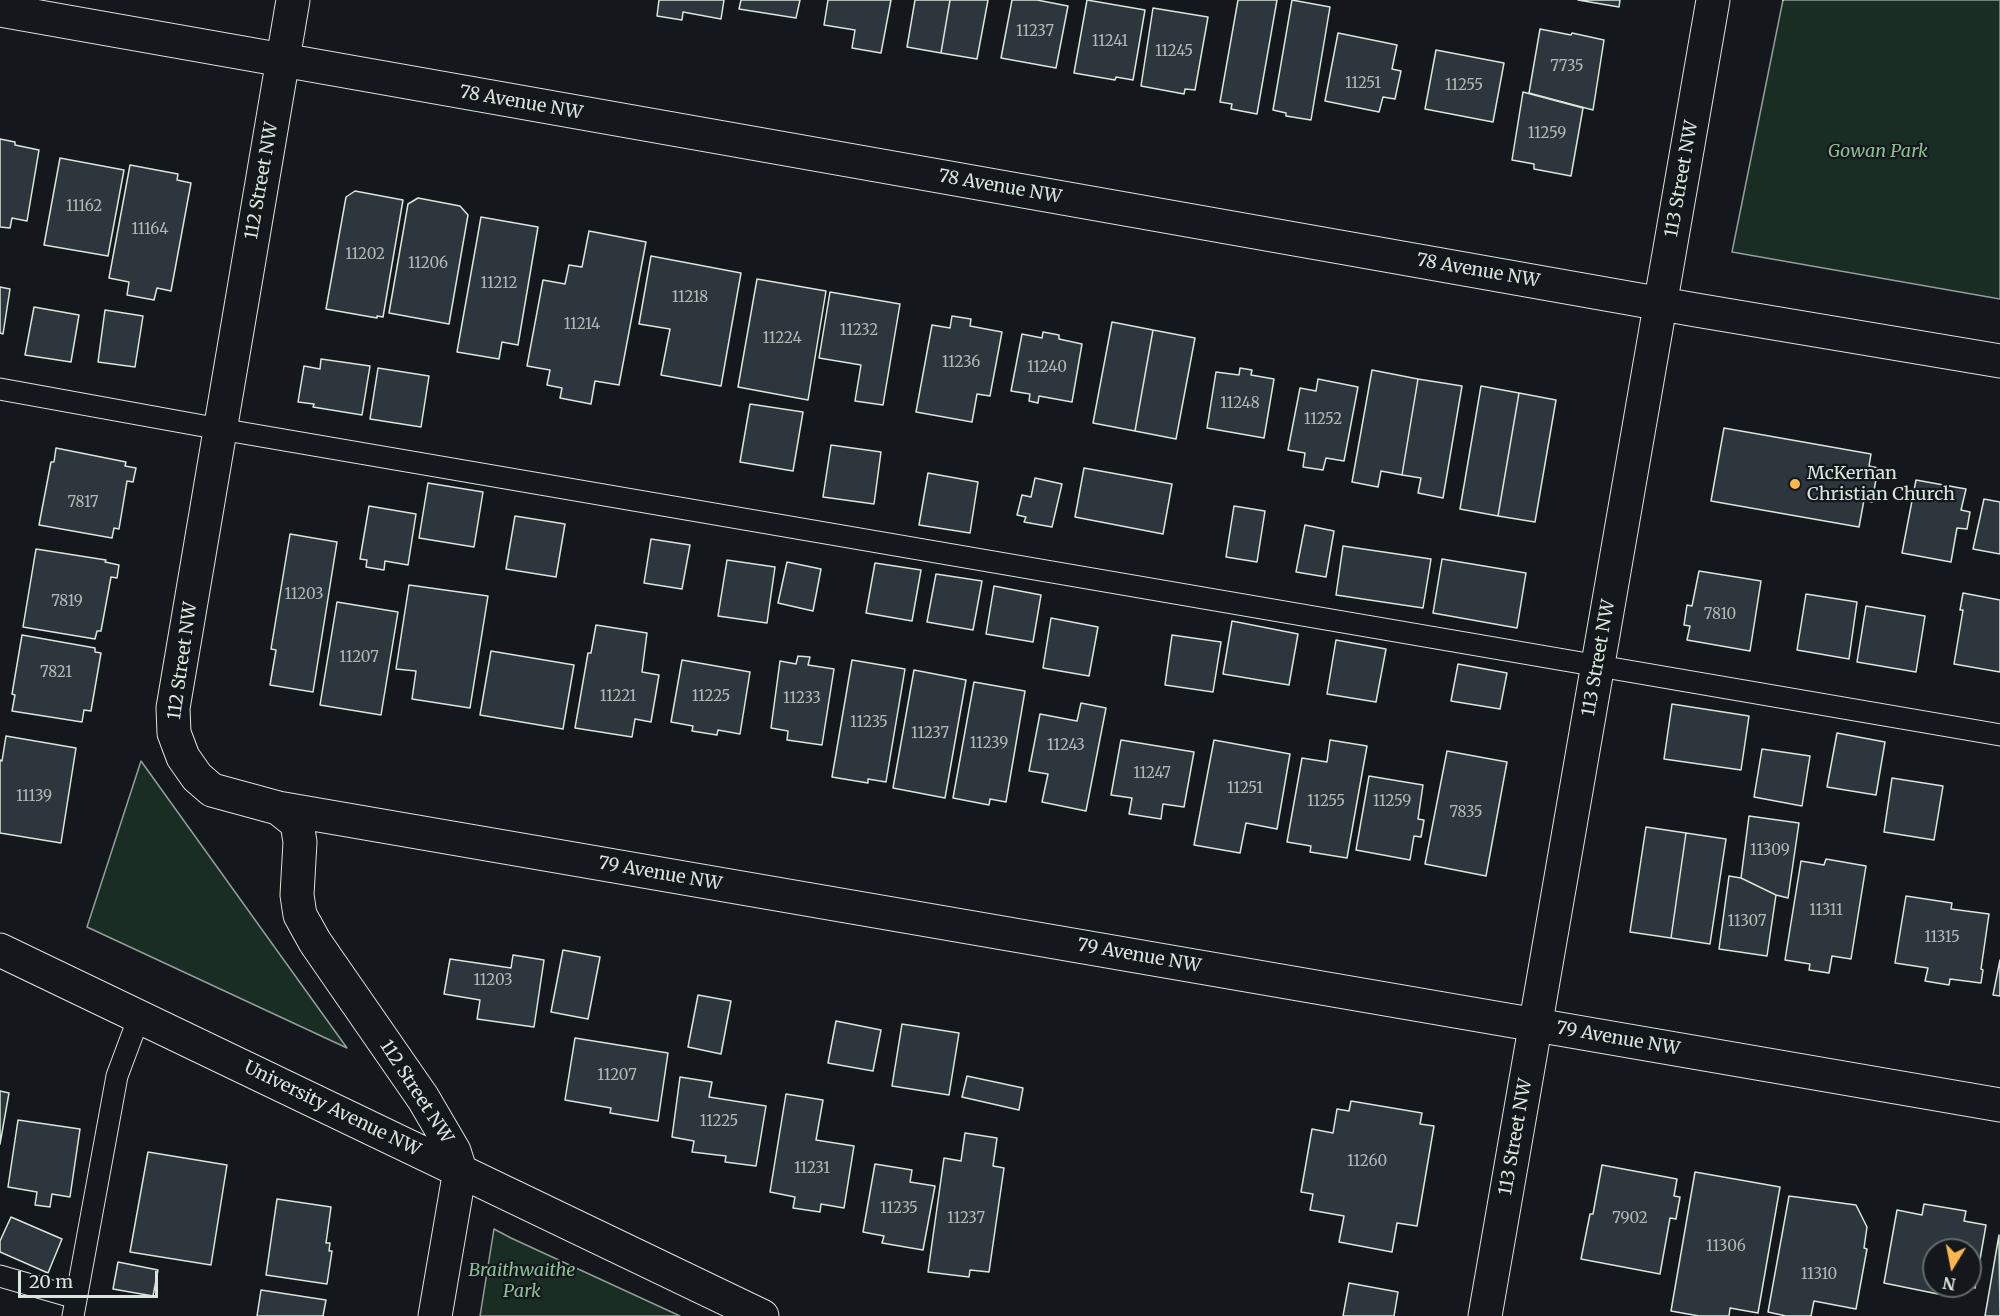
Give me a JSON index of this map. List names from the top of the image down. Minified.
{"streets":{"street":["78 Avenue NW","113 Street NW","112 Street NW","79 Avenue NW","University Avenue NW"]},"crossings":[["78 Avenue NW","113 Street NW"],["78 Avenue NW","112 Street NW"],["113 Street NW","79 Avenue NW"],["112 Street NW","79 Avenue NW"],["112 Street NW","University Avenue NW"]],"parks":["Gowan Park","Braithwaithe Park"],"places":["McKernan Christian Church"],"house_numbers":["11237","11241","11245","7735","11251","11255","11259","11162","11164","11202","11206","11212","11218","11214","11232","11224","11236","11240","11248","11252","7817","11203","7819","7810","11207","7821","11221","11225","11233","11235","11237","11239","11243","11247","11251","11139","11255","11259","7835","11309","11311","11307","11315","11203","11207","11225","11260","11231","11235","11237","7902","11306","11310"],"scale_bar":"20 m","north":"bottom"}
